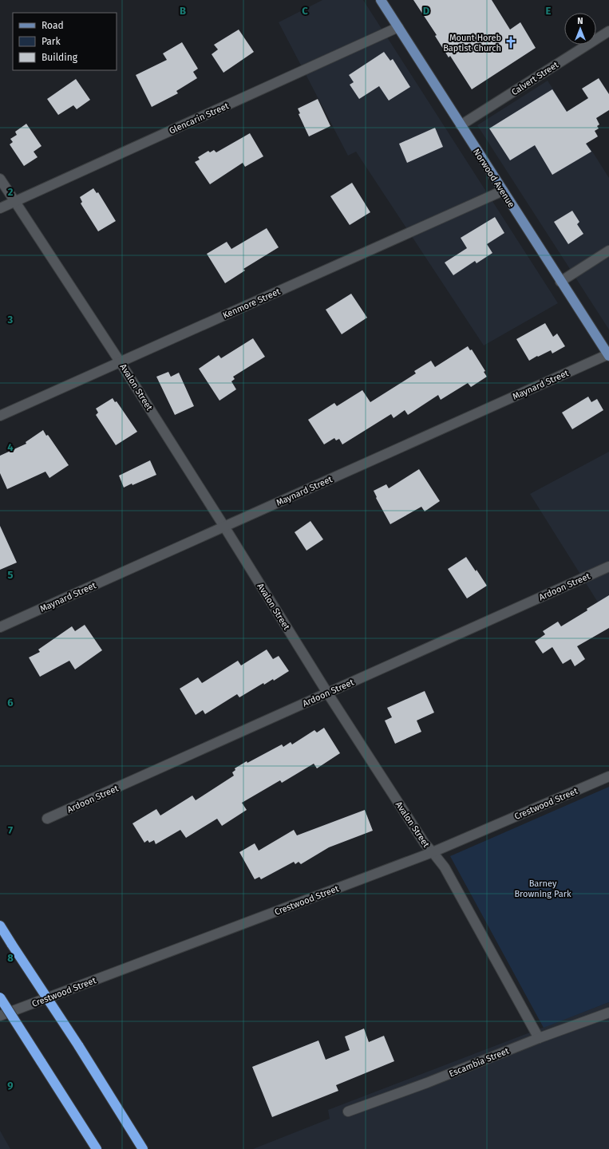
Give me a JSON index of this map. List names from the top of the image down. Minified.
{"streets":{"main road":["Norwood Avenue"],"street":["Calvert Street","Glencarin Street","Kenmore Street","Maynard Street","Avalon Street","Ardoon Street","Crestwood Street","Escambia Street"]},"crossings":[["Calvert Street","Norwood Avenue"],["Glencarin Street","Norwood Avenue"],["Glencarin Street","Avalon Street"],["Norwood Avenue","Kenmore Street"],["Norwood Avenue","Maynard Street"],["Kenmore Street","Avalon Street"],["Maynard Street","Avalon Street"],["Avalon Street","Ardoon Street"],["Avalon Street","Crestwood Street"],["Avalon Street","Escambia Street"]],"parks":["Barney Browning Park"],"places":{"church":["Mount Horeb Baptist Church"]},"legend":["Road","Park","Building"],"north":"top","grid":{"columns":["B","C","D","E"],"rows":["2","3","4","5","6","7","8","9"]}}
